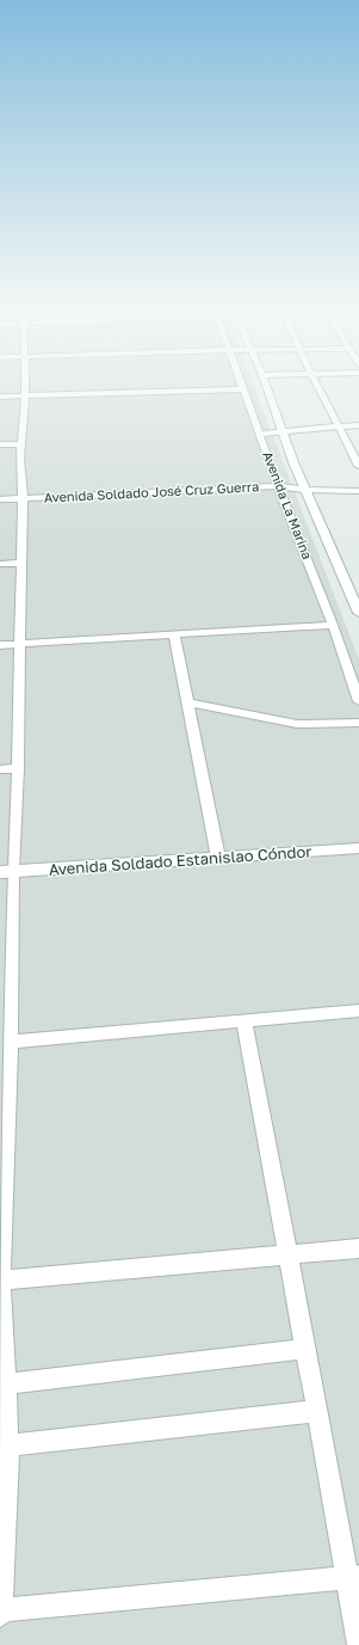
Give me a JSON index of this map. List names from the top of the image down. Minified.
{"streets":{"street":["Avenida Soldado José Cruz Guerra","Avenida La Marina","Avenida Soldado Estanislao Cóndor"]},"crossings":[["Avenida Soldado José Cruz Guerra","Avenida La Marina"]]}
